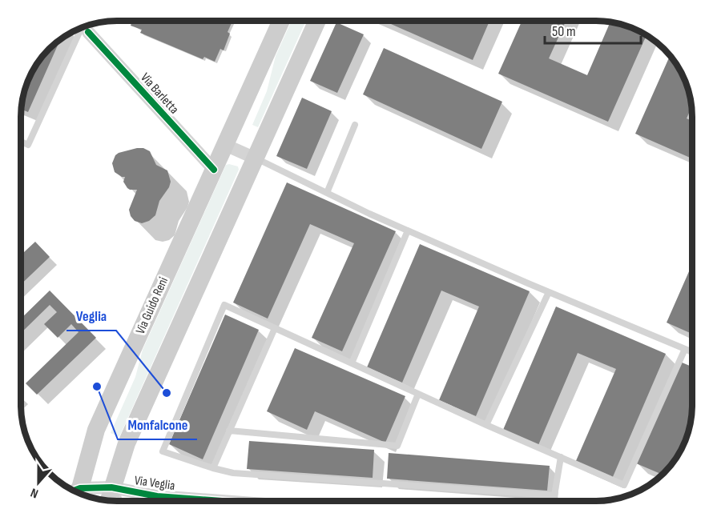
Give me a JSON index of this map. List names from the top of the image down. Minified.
{"streets":{"main road":["Via Guido Reni"],"street":["Via Barletta","Via Veglia"]},"crossings":[["Via Barletta","Via Guido Reni"]],"places":["Monfalcone","Veglia"],"scale_bar":"50 m","north":"bottom"}
